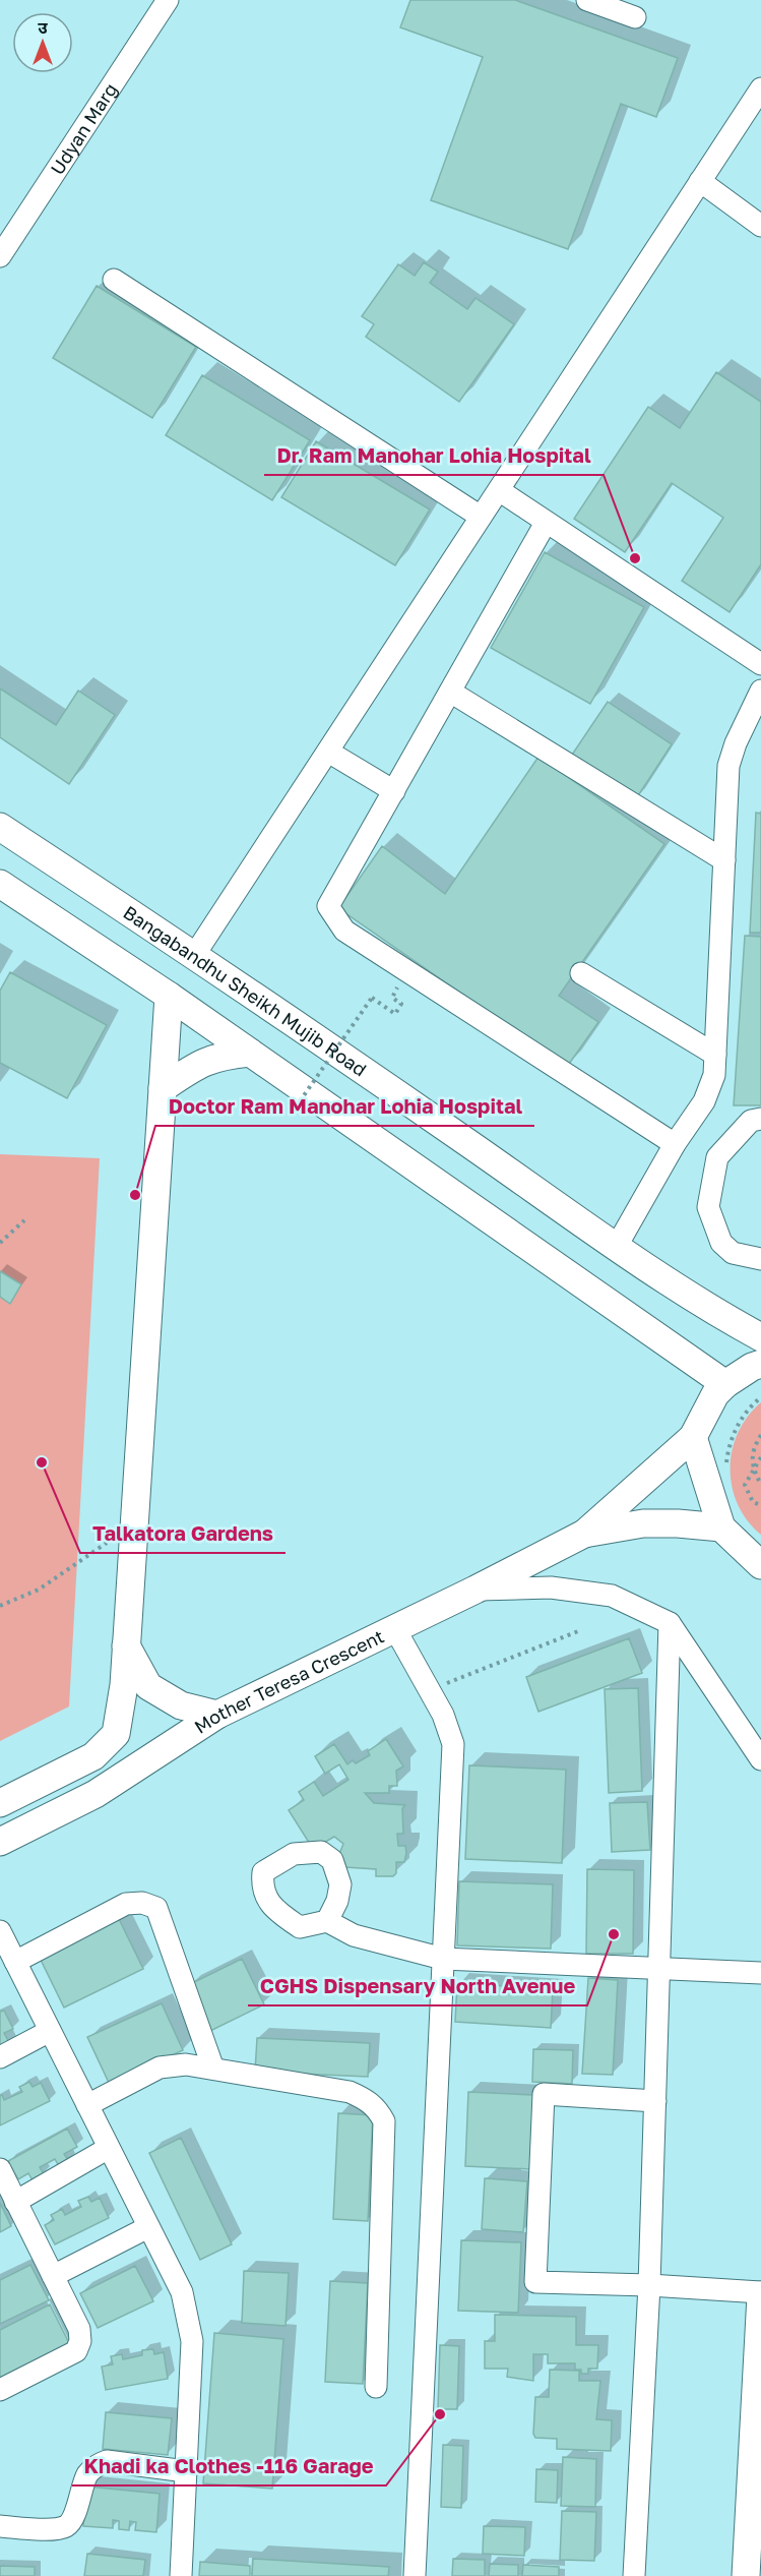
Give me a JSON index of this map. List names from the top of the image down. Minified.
{"streets":{"main road":["Bangabandhu Sheikh Mujib Road","Mother Teresa Crescent"],"street":["Udyan Marg"]},"places":["Dr. Ram Manohar Lohia Hospital","Doctor Ram Manohar Lohia Hospital","Talkatora Gardens","CGHS Dispensary North Avenue","Khadi ka Clothes -116 Garage"],"north":"top"}
